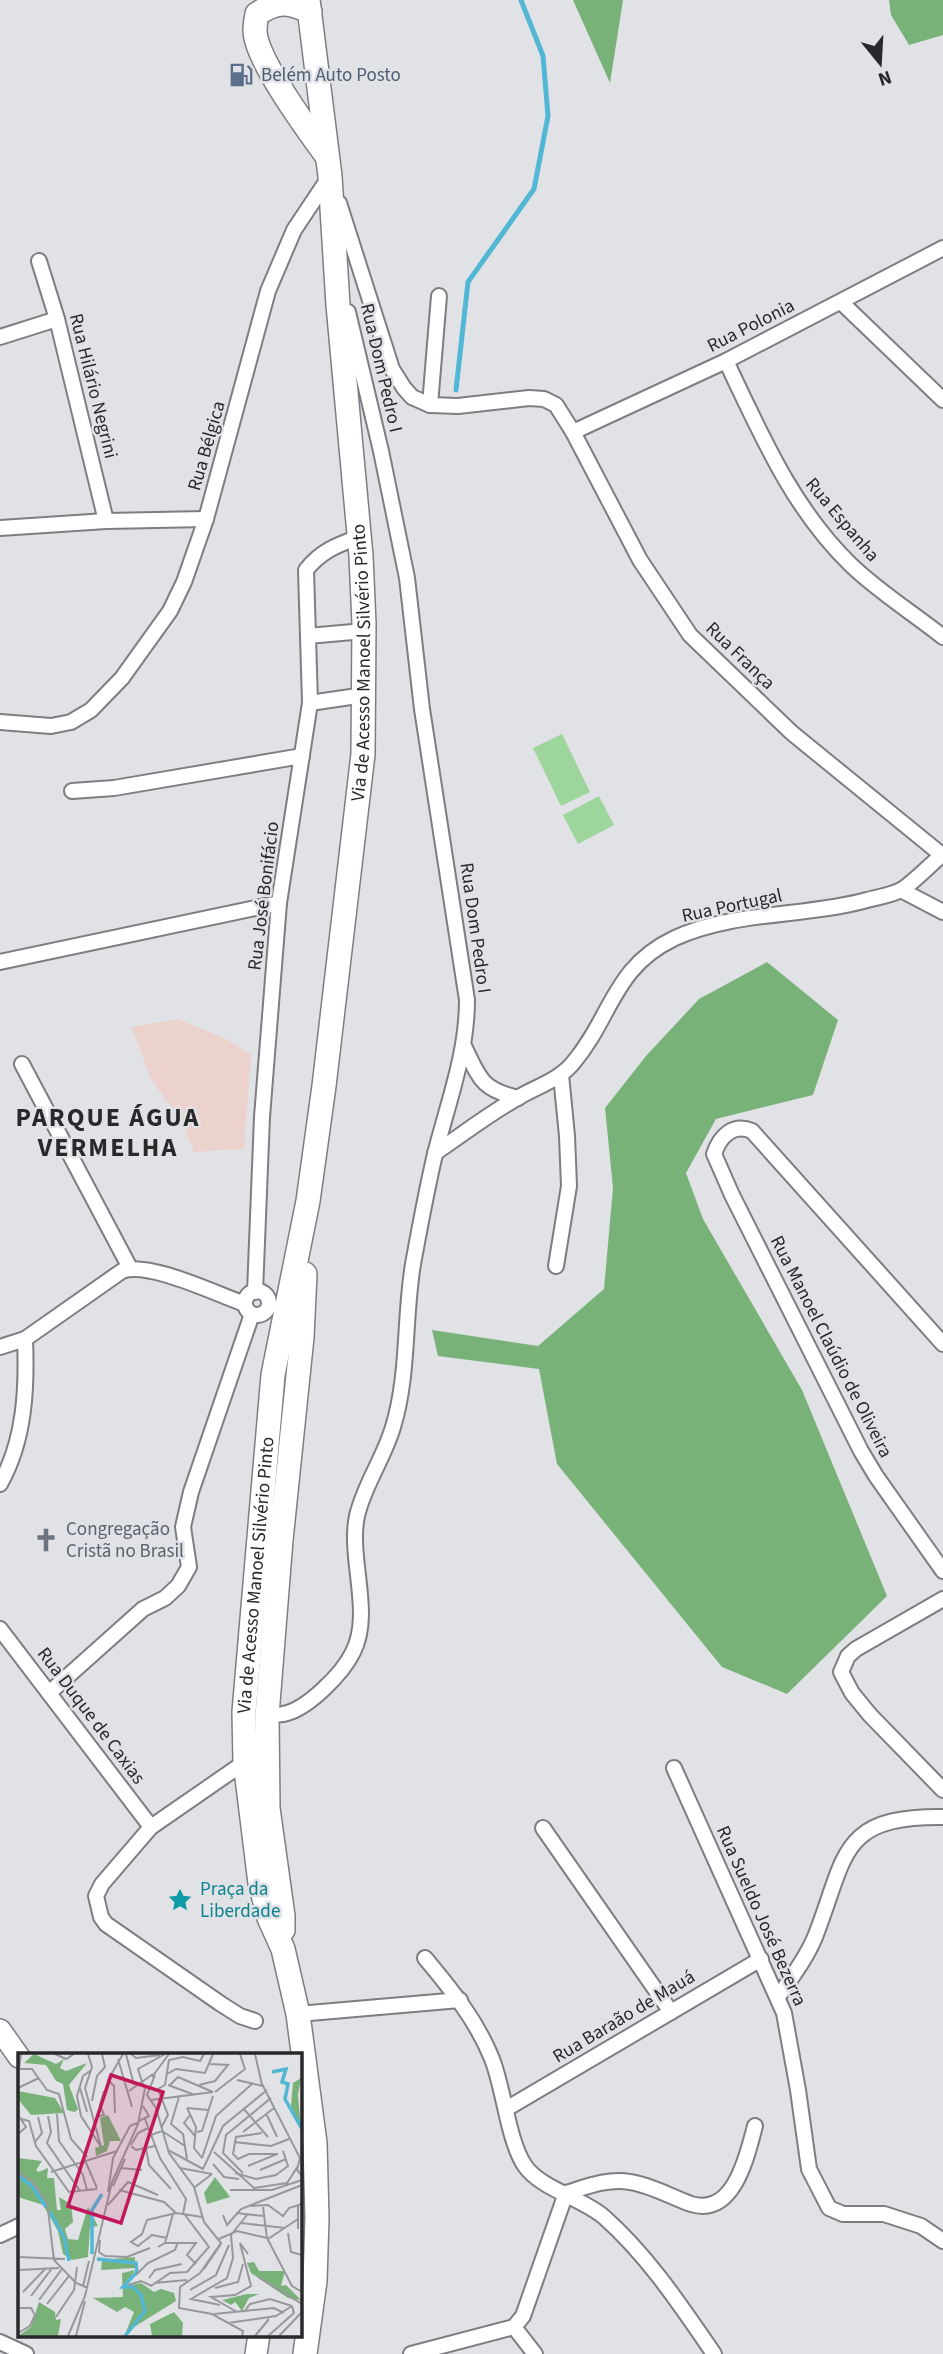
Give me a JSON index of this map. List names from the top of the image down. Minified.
{"streets":{"main road":["Via de Acesso Manoel Silvério Pinto"],"street":["Rua Polonia","Rua Dom Pedro I","Rua Hilário Negrini","Rua Bélgica","Rua Espanha","Rua França","Rua José Bonifácio","Rua Portugal","Rua Manoel Claúdio de Oliveira","Rua Duque de Caxias","Rua Sueldo José Bezerra","Rua Baraão de Mauá"]},"crossings":[["Rua Polonia","Rua Dom Pedro I"],["Rua Polonia","Rua Espanha"],["Rua Polonia","Rua França"],["Rua Dom Pedro I","Rua Bélgica"],["Rua Dom Pedro I","Rua França"],["Rua Dom Pedro I","Via de Acesso Manoel Silvério Pinto"],["Rua Dom Pedro I","Rua Portugal"],["Rua Bélgica","Via de Acesso Manoel Silvério Pinto"],["Rua França","Rua Portugal"],["Via de Acesso Manoel Silvério Pinto","Rua José Bonifácio"],["Rua Sueldo José Bezerra","Rua Baraão de Mauá"]],"districts":["PARQUE ÁGUA VERMELHA"],"places":{"fuel station":["Belém Auto Posto"],"church":["Congregação Cristã no Brasil"],"place":["Praça da Liberdade"]},"north":"bottom"}
